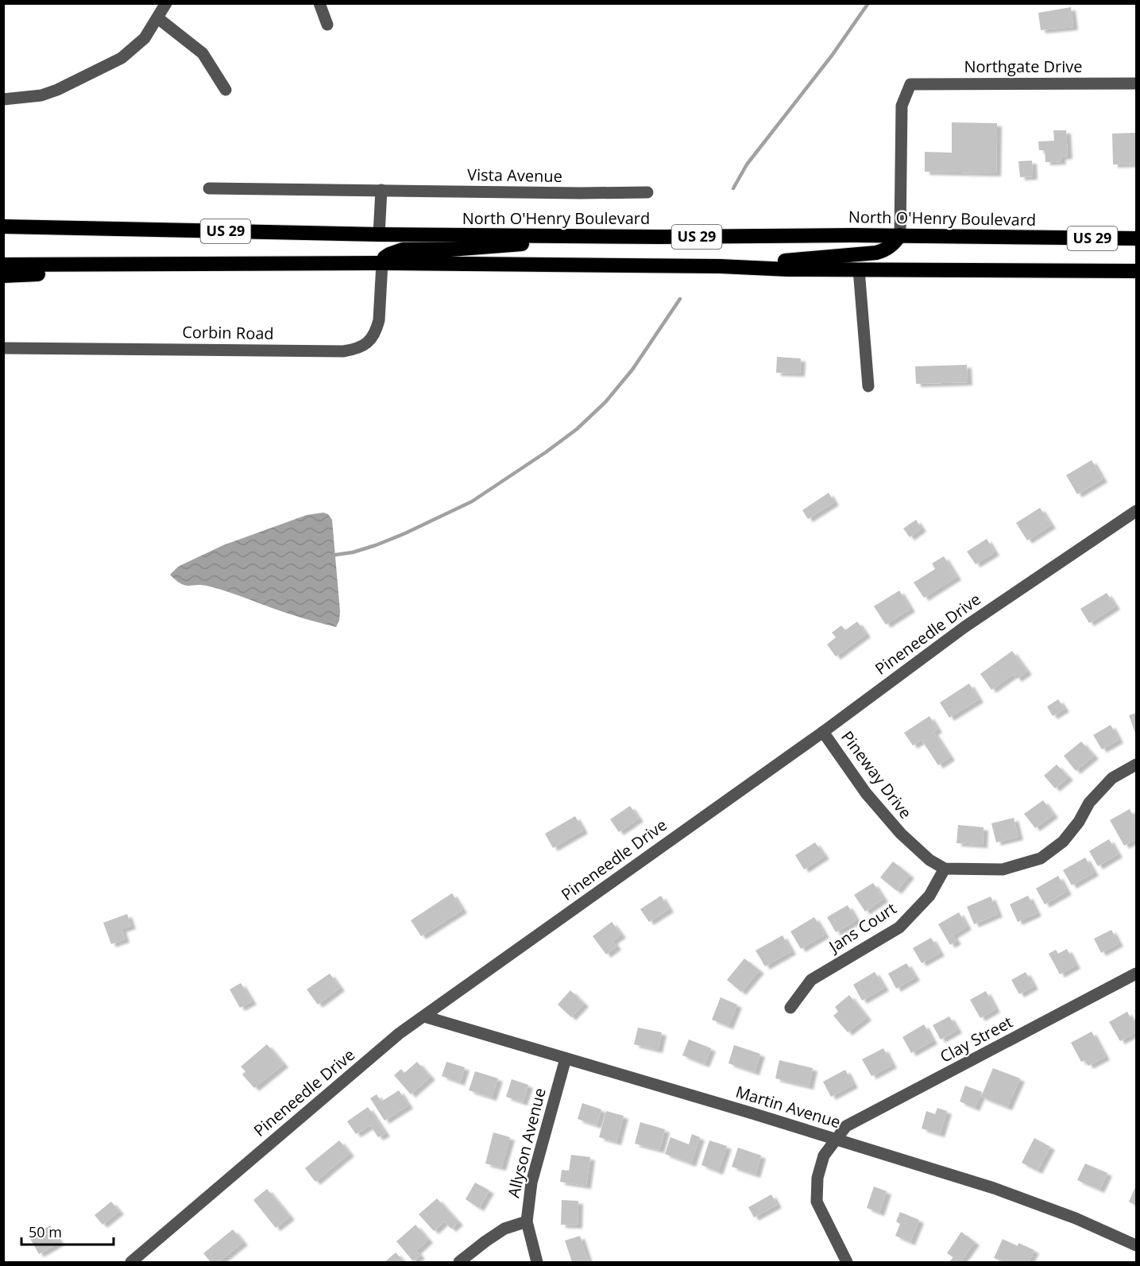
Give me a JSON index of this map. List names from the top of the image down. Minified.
{"streets":{"highway":["North O'Henry Boulevard","US 29"],"street":["Northgate Drive","Vista Avenue","Corbin Road","Pineneedle Drive","Pineway Drive","Jans Court","Clay Street","Martin Avenue","Allyson Avenue"]},"crossings":[["Northgate Drive","North O'Henry Boulevard"],["US 29","Corbin Road"],["Pineneedle Drive","Pineway Drive"],["Pineneedle Drive","Martin Avenue"],["Pineway Drive","Jans Court"],["Clay Street","Martin Avenue"],["Martin Avenue","Allyson Avenue"]],"scale_bar":"50 m"}
